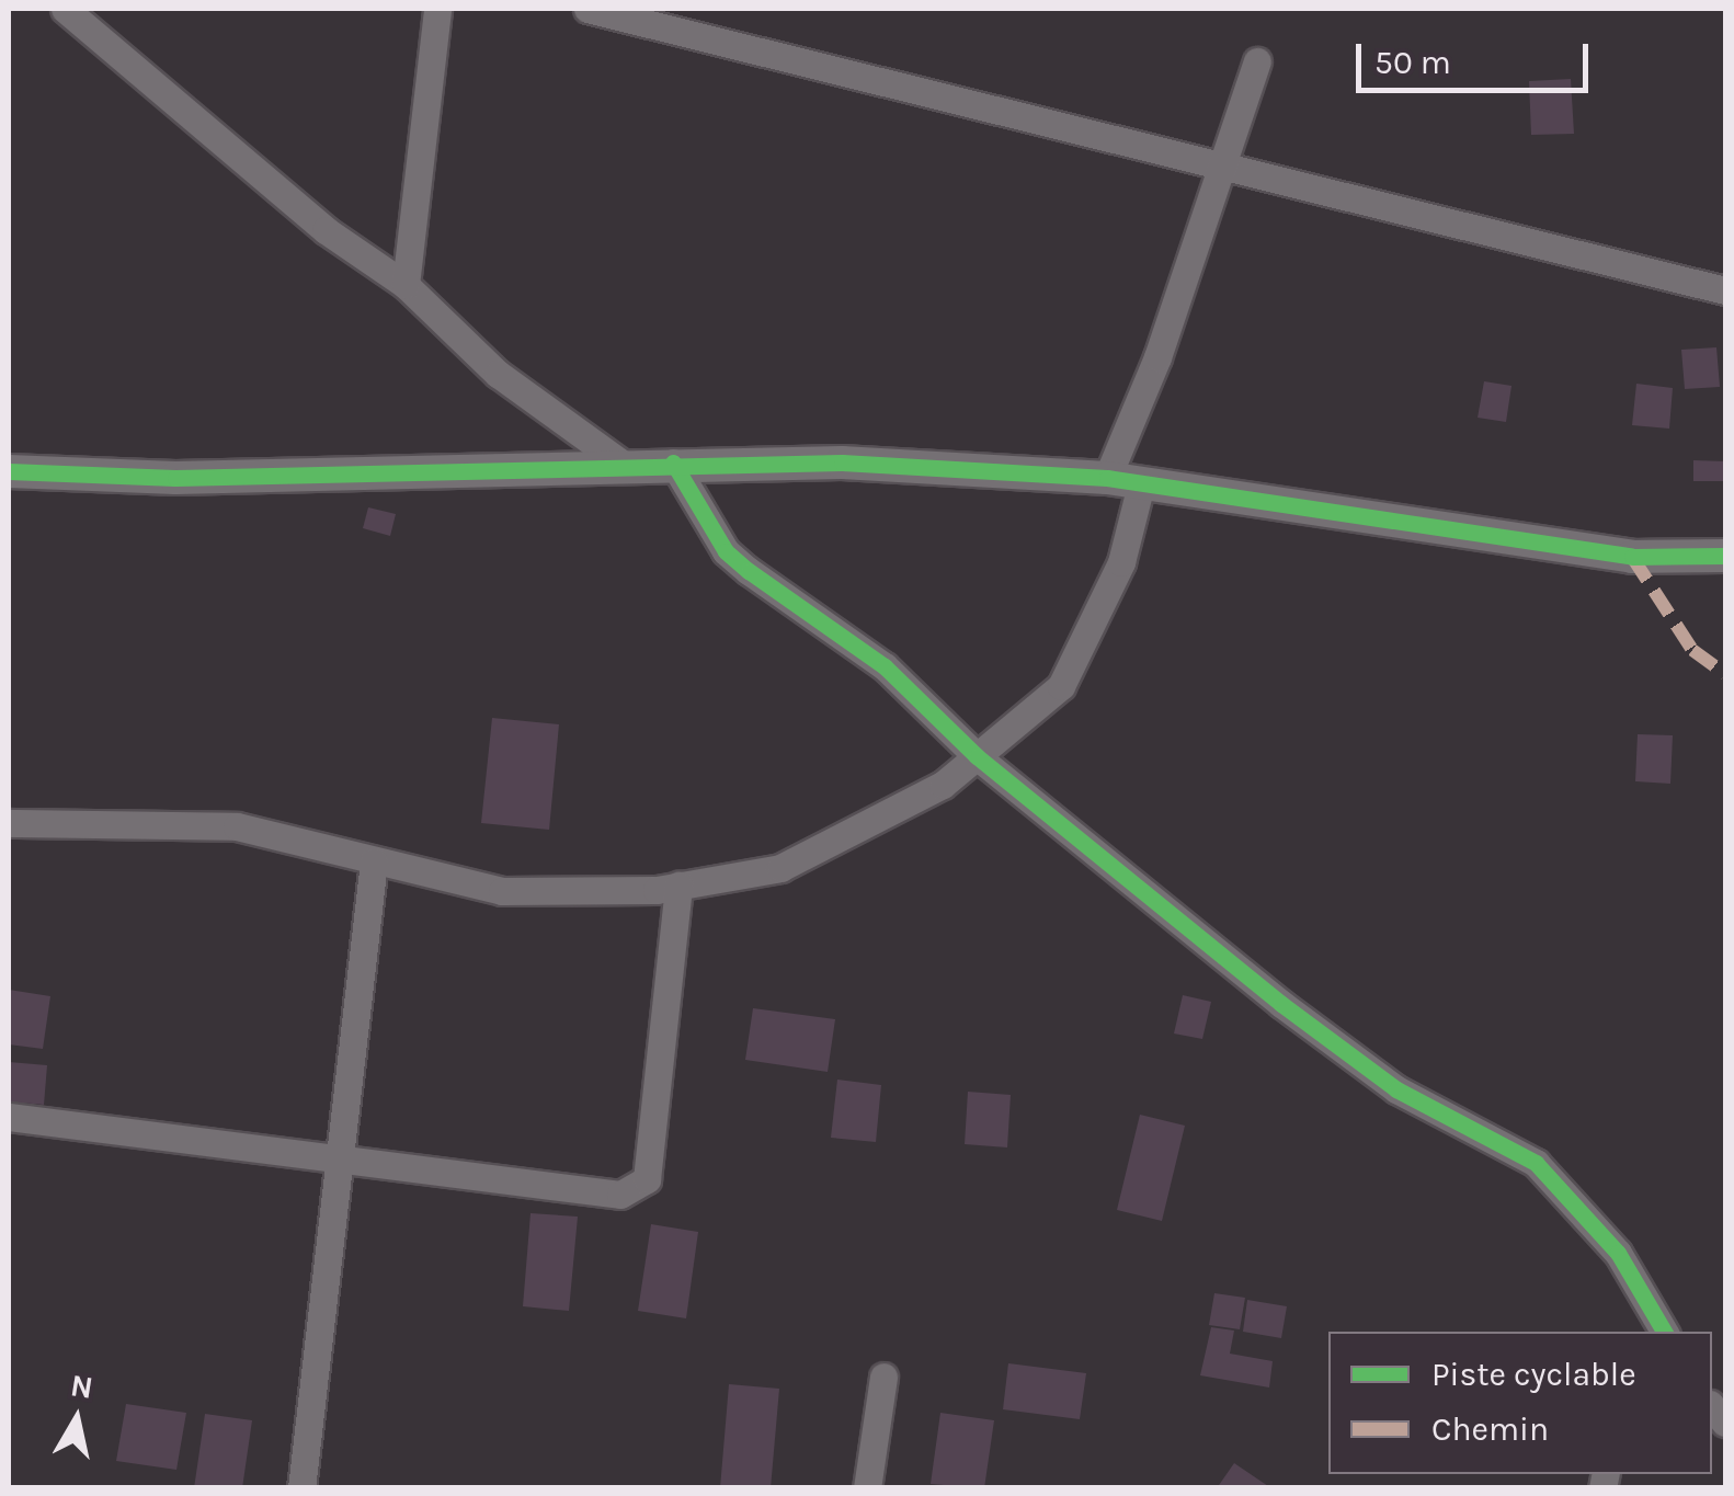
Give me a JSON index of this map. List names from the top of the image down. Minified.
{"legend":["Piste cyclable","Chemin"],"scale_bar":"50 m","north":"top"}
